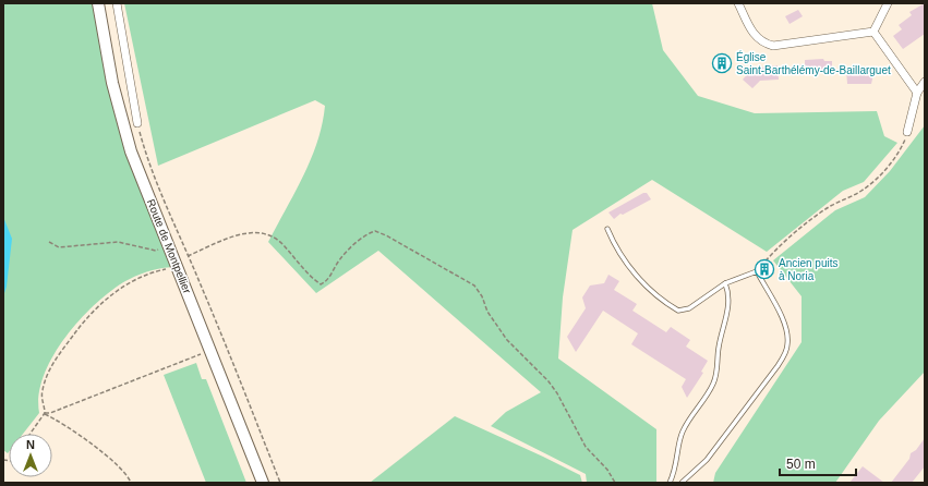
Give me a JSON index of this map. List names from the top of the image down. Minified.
{"streets":{"main road":["Route de Montpellier"]},"places":{"building":["Église Saint-Barthélémy-de-Baillarguet","Ancien puits à Noria"]},"scale_bar":"50 m","north":"top"}
